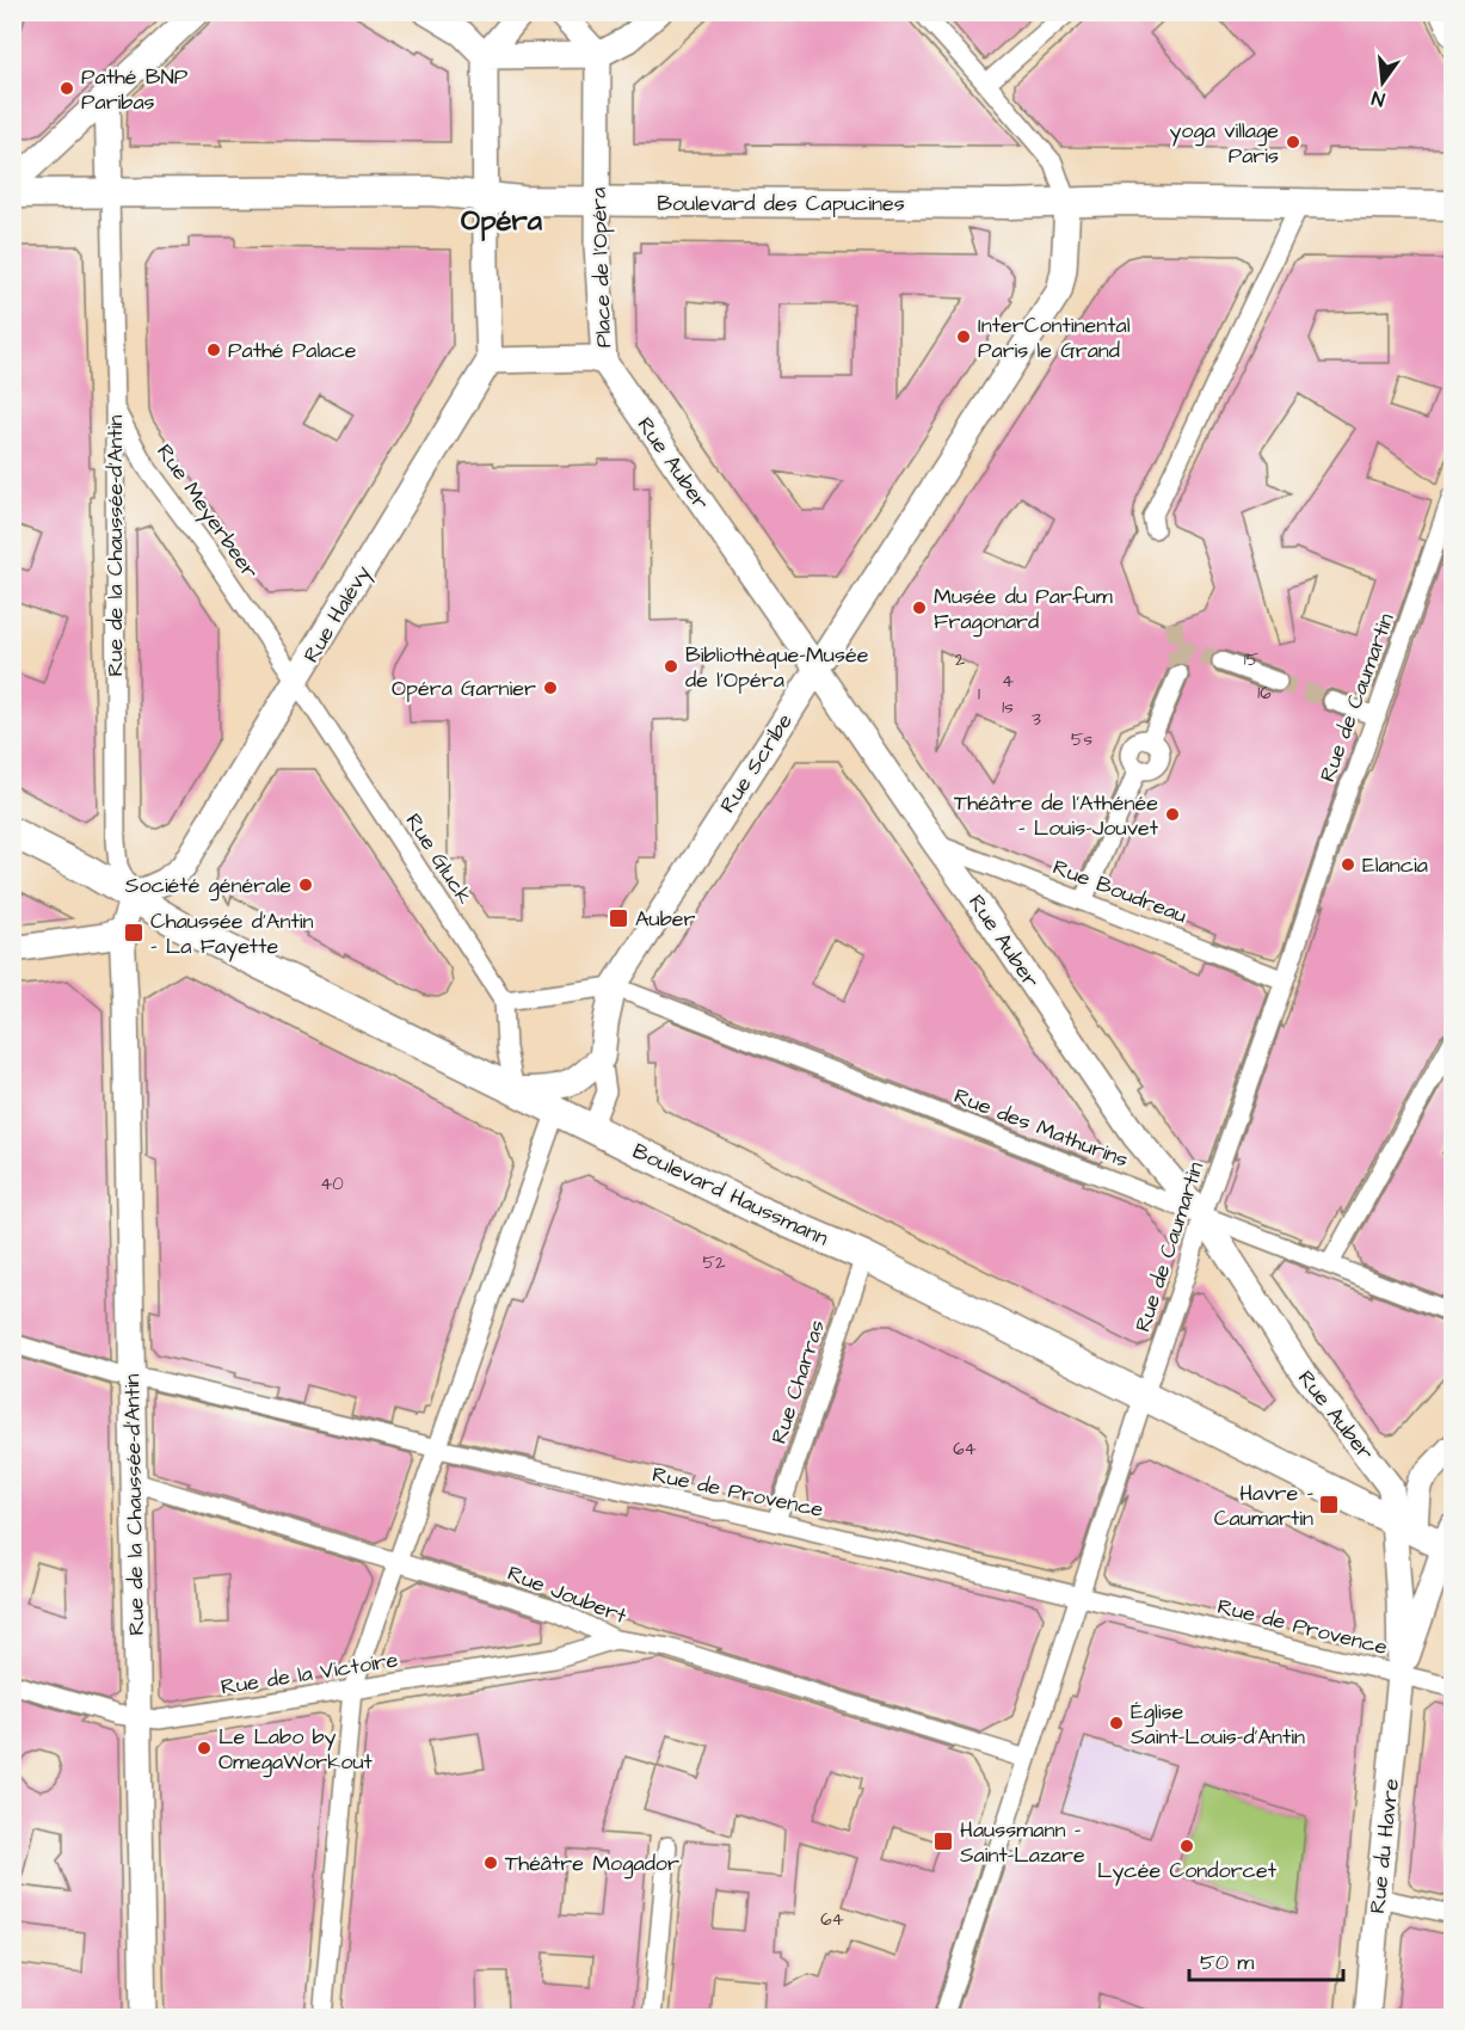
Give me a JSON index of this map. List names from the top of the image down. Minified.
{"streets":{"main road":["Boulevard des Capucines","Place de l'Opéra","Rue Auber","Rue de la Chaussée-d'Antin","Rue Halévy","Rue Scribe","Boulevard Haussmann","Rue du Havre"],"street":["Rue Meyerbeer","Rue de Caumartin","Rue Gluck","Rue Boudreau","Rue des Mathurins","Rue Charras","Rue de Provence","Rue Joubert","Rue de la Victoire"]},"crossings":[["Boulevard des Capucines","Place de l'Opéra"],["Boulevard des Capucines","Rue de la Chaussée-d'Antin"],["Boulevard des Capucines","Rue Scribe"],["Place de l'Opéra","Rue Auber"],["Place de l'Opéra","Rue Halévy"],["Rue Auber","Rue de Caumartin"],["Rue Auber","Rue Scribe"],["Rue Auber","Rue Boudreau"],["Rue Auber","Rue des Mathurins"],["Rue Auber","Boulevard Haussmann"],["Rue Auber","Rue du Havre"],["Rue Meyerbeer","Rue de la Chaussée-d'Antin"],["Rue Meyerbeer","Rue Halévy"],["Rue Meyerbeer","Rue Gluck"],["Rue de la Chaussée-d'Antin","Rue Halévy"],["Rue de la Chaussée-d'Antin","Boulevard Haussmann"],["Rue de la Chaussée-d'Antin","Rue de Provence"],["Rue de la Chaussée-d'Antin","Rue Joubert"],["Rue de la Chaussée-d'Antin","Rue de la Victoire"],["Rue Halévy","Rue Gluck"],["Rue Halévy","Boulevard Haussmann"],["Rue de Caumartin","Rue Boudreau"],["Rue de Caumartin","Rue des Mathurins"],["Rue de Caumartin","Boulevard Haussmann"],["Rue de Caumartin","Rue de Provence"],["Rue de Caumartin","Rue Joubert"],["Rue Scribe","Rue des Mathurins"],["Boulevard Haussmann","Rue Charras"],["Boulevard Haussmann","Rue du Havre"],["Rue Charras","Rue de Provence"],["Rue de Provence","Rue du Havre"],["Rue Joubert","Rue de la Victoire"]],"districts":["Opéra"],"places":{"other":["Pathé BNP Paribas","yoga village Paris","InterContinental Paris le Grand","Pathé Palace","Musée du Parfum Fragonard","Bibliothèque-Musée de l'Opéra","Opéra Garnier","Théâtre de l'Athénée - Louis-Jouvet","Elancia","Société générale","Église Saint-Louis-d'Antin","Le Labo by OmegaWorkout","Lycée Condorcet","Théâtre Mogador"],"transit":["Auber","Chaussée d'Antin - La Fayette","Havre - Caumartin","Haussmann - Saint-Lazare"]},"house_numbers":["2","15","4","16","1","1s","3","5s","40","52","64","64"],"scale_bar":"50 m","north":"bottom"}
